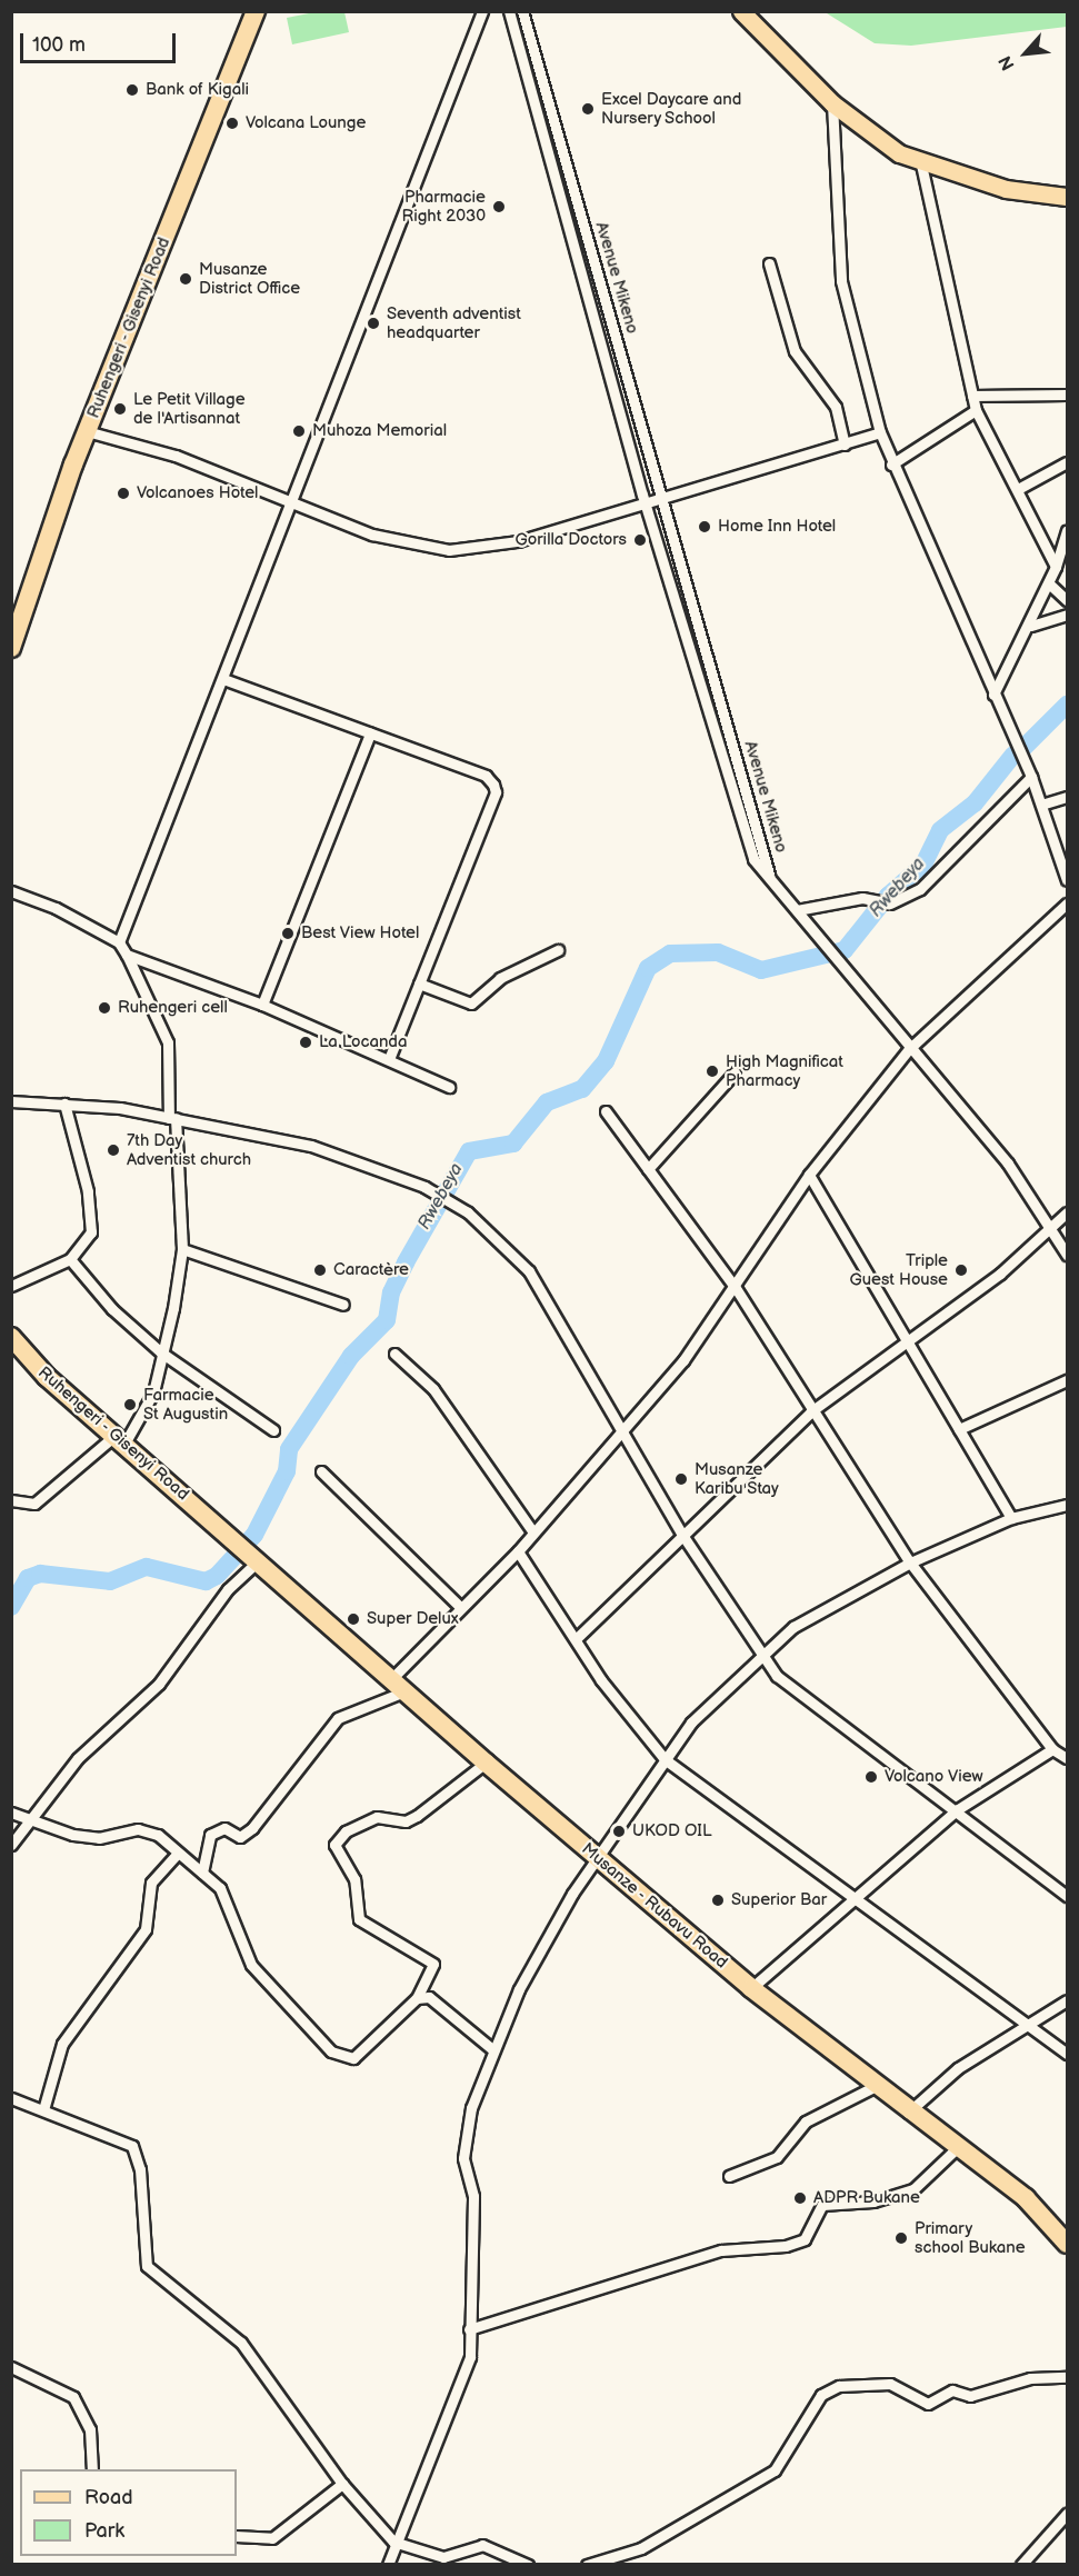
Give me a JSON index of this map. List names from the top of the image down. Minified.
{"streets":{"highway":["Ruhengeri - Gisenyi Road","Musanze - Rubavu Road"],"street":["Avenue Mikeno"]},"crossings":[["Ruhengeri - Gisenyi Road","Musanze - Rubavu Road"]],"water":["Rwebeya"],"places":["Bank of Kigali","Excel Daycare and Nursery School","Volcana Lounge","Pharmacie Right 2030","Musanze District Office","Seventh adventist headquarter","Le Petit Village de l'Artisannat","Muhoza Memorial","Volcanoes Hotel","Home Inn Hotel","Gorilla Doctors","Best View Hotel","Ruhengeri cell","La Locanda","High Magnificat Pharmacy","7th Day Adventist church","Caractère","Triple Guest House","Farmacie St Augustin","Musanze Karibu Stay","Super Delux","Volcano View","UKOD OIL","Superior Bar","ADPR Bukane","Primary school Bukane"],"legend":["Road","Park"],"scale_bar":"100 m","north":"bottom left"}
